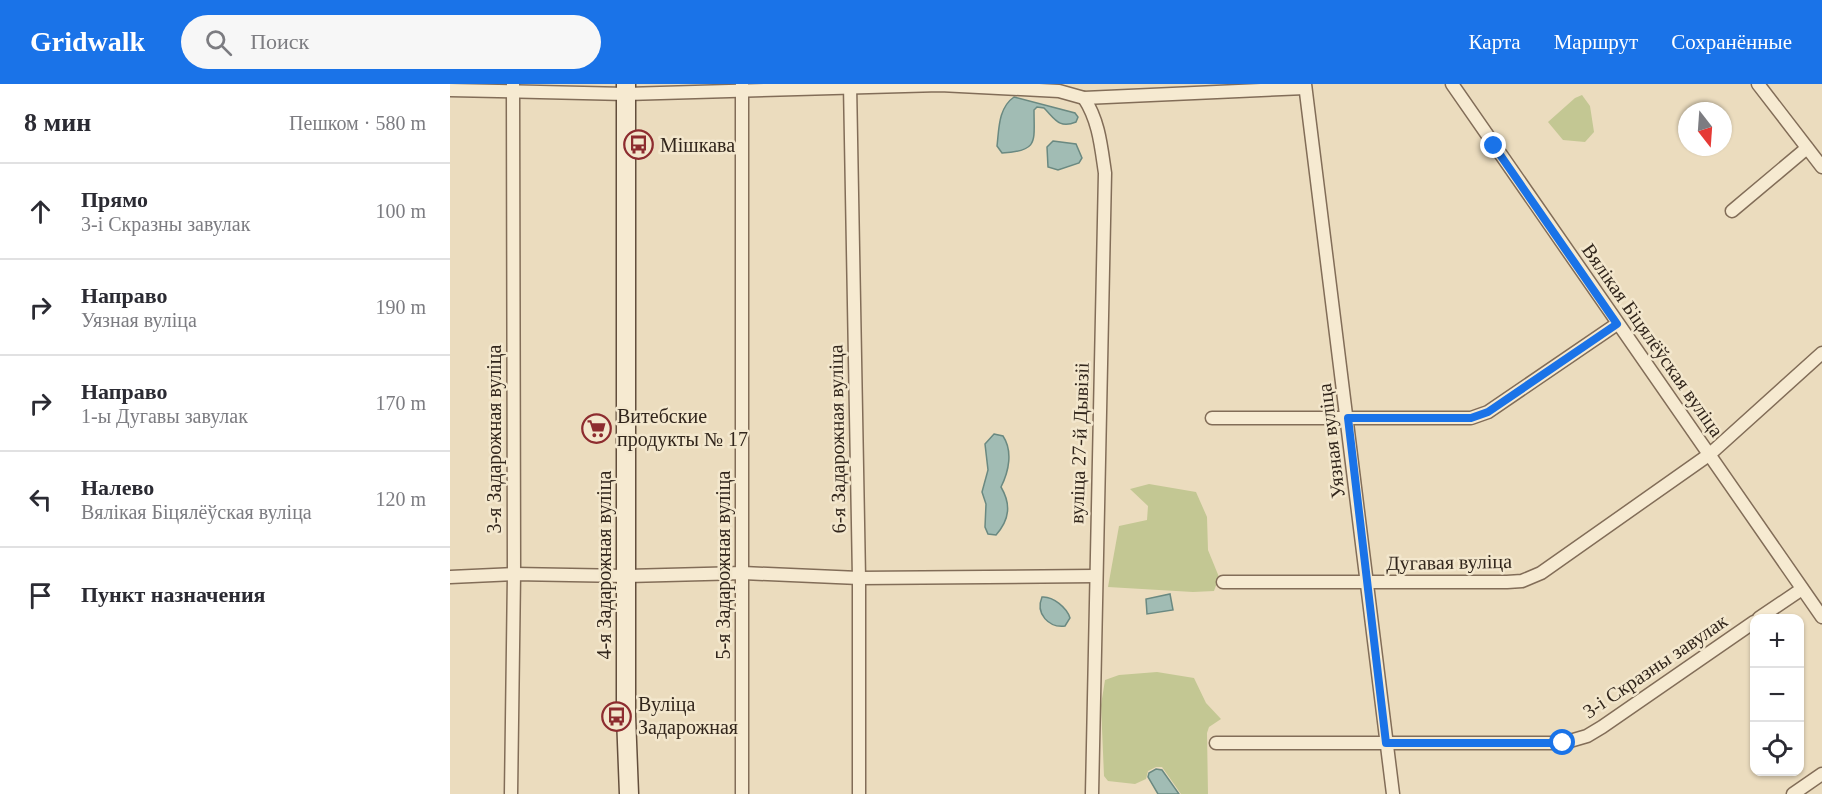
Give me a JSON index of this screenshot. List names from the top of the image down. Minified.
{"streets":{"main road":["4-я Задарожная вуліца"],"street":["Вялікая Біцялёўская вуліца","3-я Задарожная вуліца","6-я Задарожная вуліца","Уязная вуліца","вуліца 27-й Дывізіі","Дугавая вуліца","5-я Задарожная вуліца","3-і Скразны завулак"]},"crossings":[["Вялікая Біцялёўская вуліца","Дугавая вуліца"],["Вялікая Біцялёўская вуліца","3-і Скразны завулак"],["Уязная вуліца","Дугавая вуліца"],["Уязная вуліца","3-і Скразны завулак"]],"places":{"bus stop":["Мішкава","Вуліца Задарожная"],"supermarket":["Витебские продукты № 17"]},"north":"bottom","page":{"header":"Gridwalk","search":"Поиск","nav":["Карта","Маршрут","Сохранённые"],"heading":["8 мин","Пешком · 580 m"],"list":[["Прямо","3-і Скразны завулак","100 m"],["Направо","Уязная вуліца","190 m"],["Направо","1-ы Дугавы завулак","170 m"],["Налево","Вялікая Біцялёўская вуліца","120 m"],"Пункт назначения"],"map_buttons":["+","−"]}}
